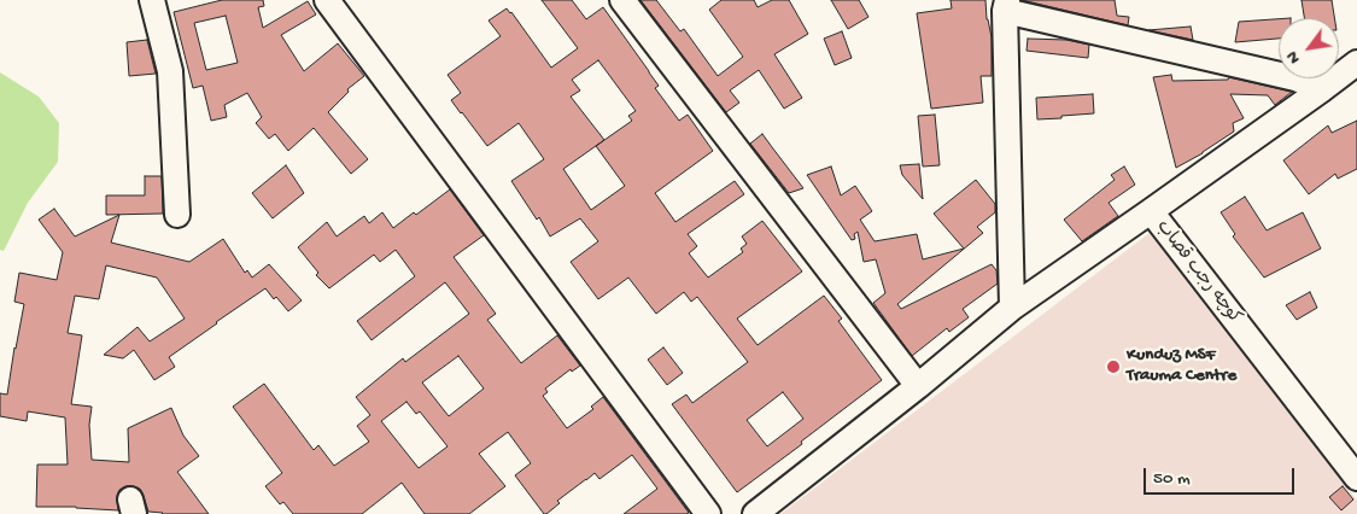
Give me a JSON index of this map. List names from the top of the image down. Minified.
{"streets":{"street":["کوچه رجب قصاب"]},"places":["Kunduz MSF Trauma Centre"],"scale_bar":"50 m","north":"bottom left"}
